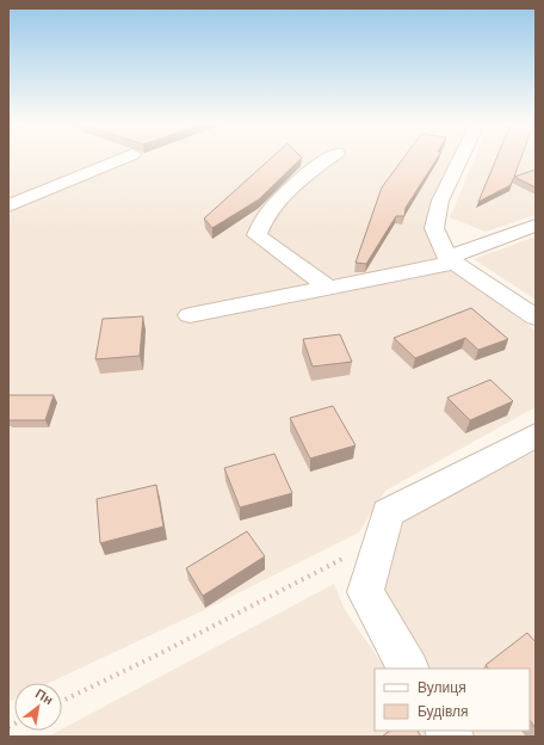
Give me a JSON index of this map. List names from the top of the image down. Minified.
{"legend":["Вулиця","Будівля"],"north":"top right"}
